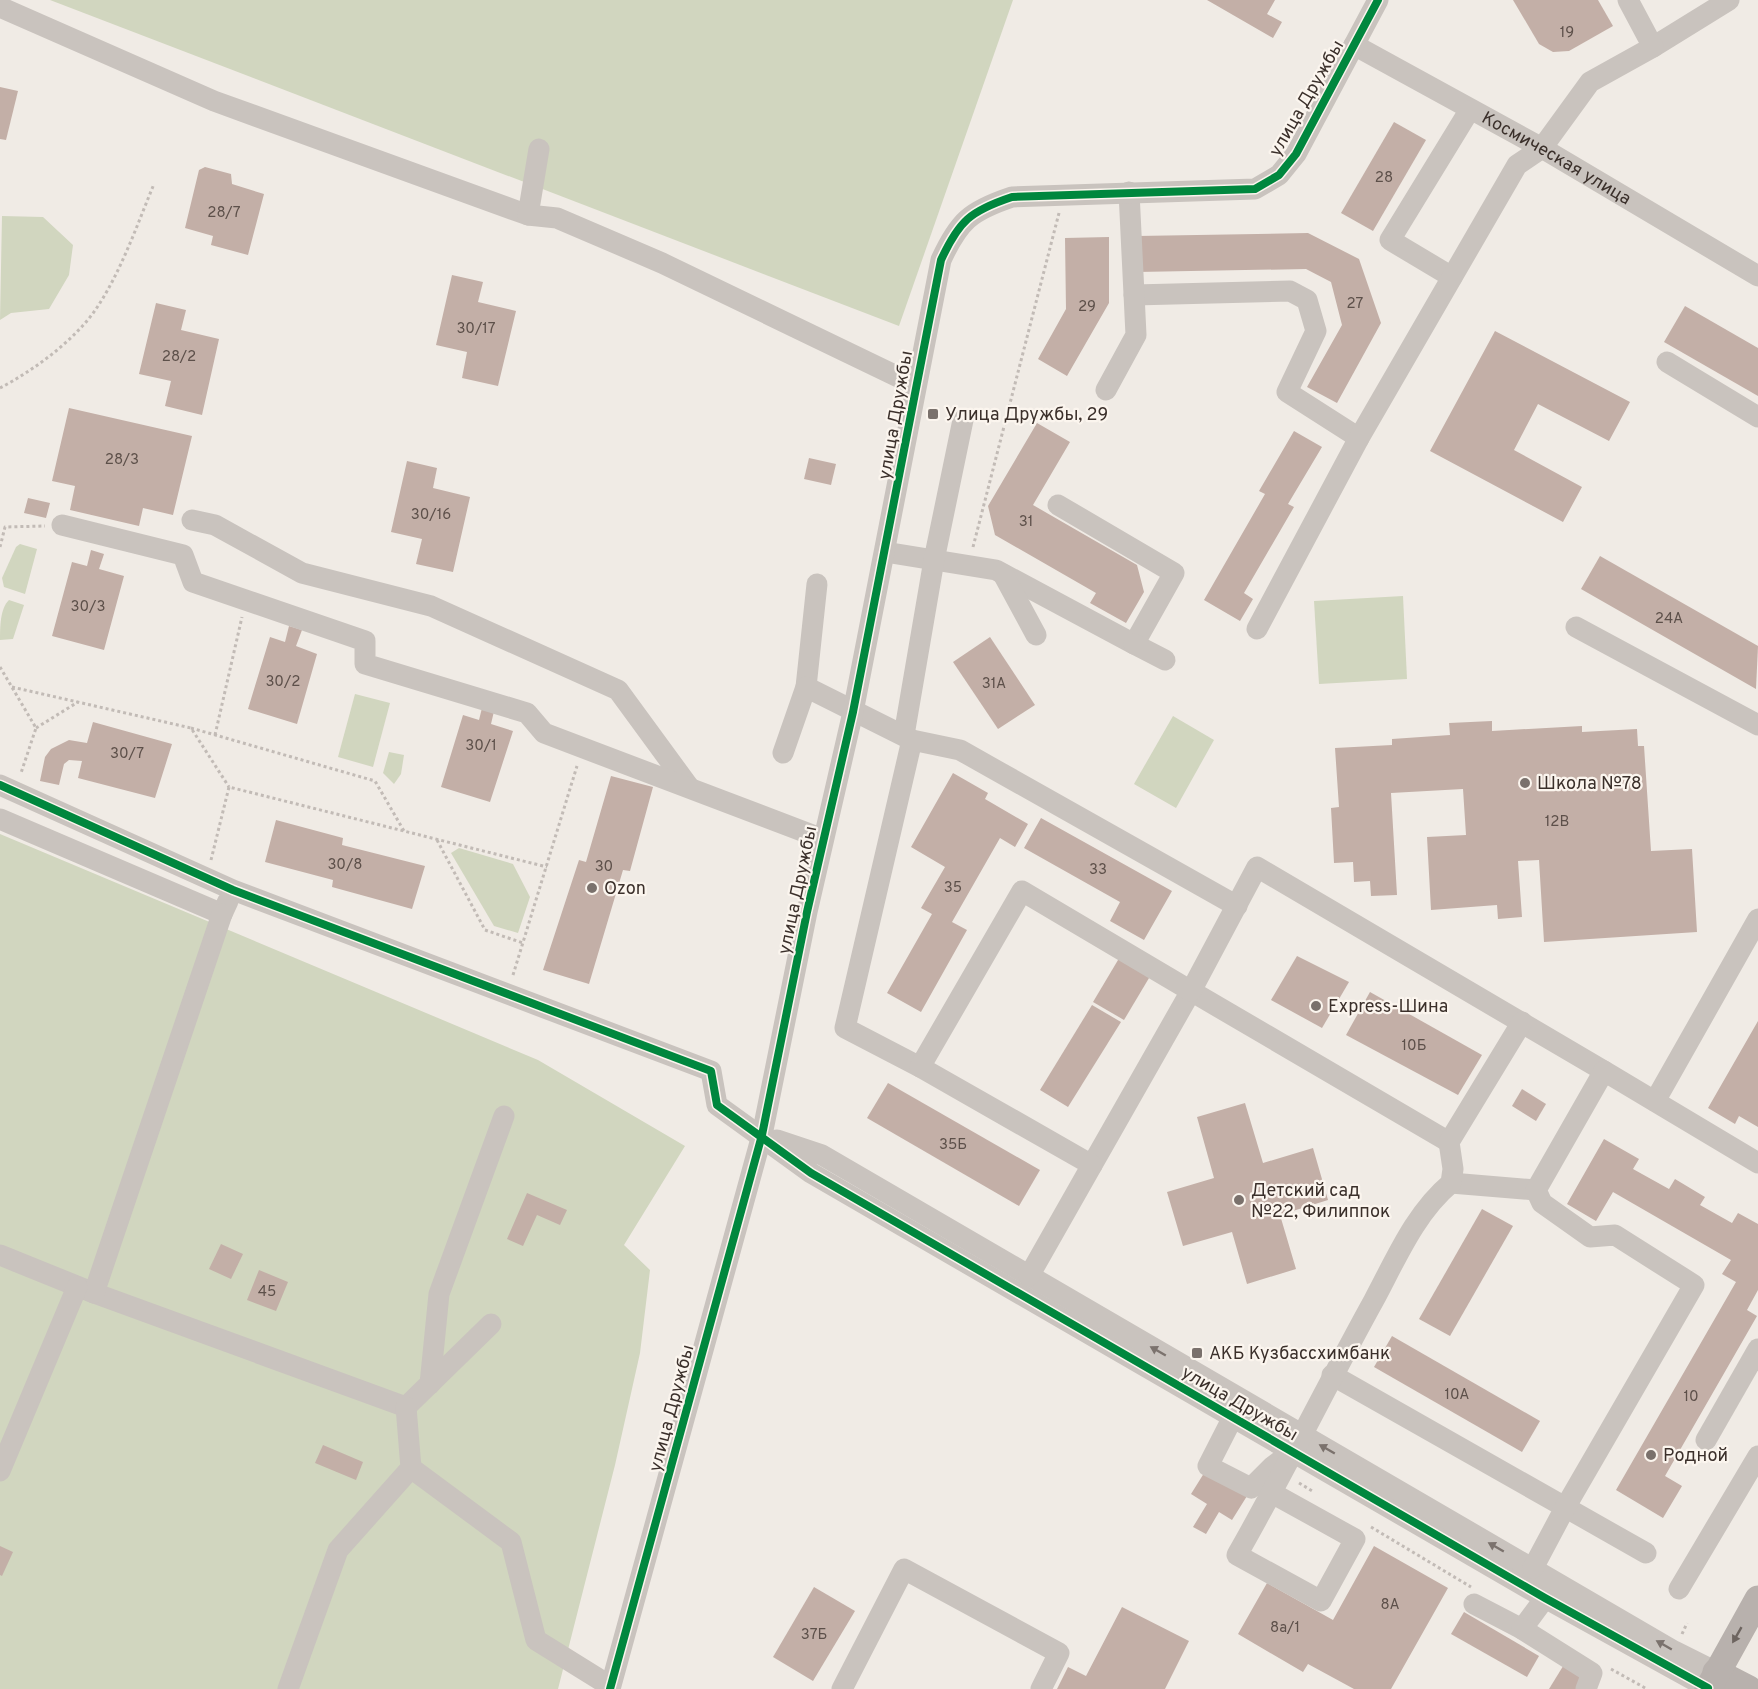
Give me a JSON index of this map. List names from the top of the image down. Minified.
{"streets":{"main road":["улица Дружбы"],"street":["Космическая улица"]},"crossings":[["улица Дружбы","Космическая улица"]],"places":{"transit":["Улица Дружбы, 29","АКБ Кузбассхимбанк"],"other":["Школа №78","Ozon","Express-Шина","Детский сад №22, Филиппок","Родной"]},"house_numbers":["19","28","28/7","27","29","30/17","28/2","28/3","30/16","31","30/3","24А","30/2","31А","30/1","30/7","12В","30/8","30","33","35","10Б","35Б","45","10А","10","8А","8а/1","37Б"]}
